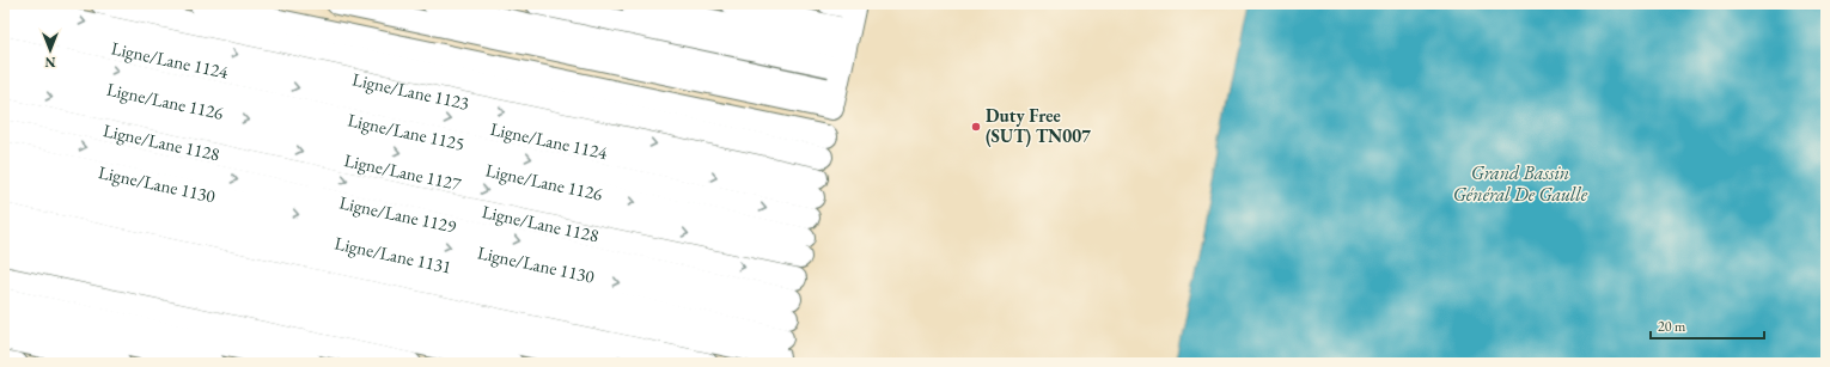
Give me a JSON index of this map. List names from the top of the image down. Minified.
{"streets":{"lane":["Ligne/Lane 1124","Ligne/Lane 1123","Ligne/Lane 1126","Ligne/Lane 1125","Ligne/Lane 1128","Ligne/Lane 1127","Ligne/Lane 1130","Ligne/Lane 1129","Ligne/Lane 1131"]},"crossings":[["Ligne/Lane 1124","Ligne/Lane 1123"],["Ligne/Lane 1126","Ligne/Lane 1125"],["Ligne/Lane 1126","Ligne/Lane 1127"],["Ligne/Lane 1125","Ligne/Lane 1127"],["Ligne/Lane 1130","Ligne/Lane 1129"],["Ligne/Lane 1130","Ligne/Lane 1131"],["Ligne/Lane 1129","Ligne/Lane 1131"]],"water":["Grand Bassin Général De Gaulle"],"places":["Duty Free (SUT) TN007"],"scale_bar":"20 m","north":"bottom"}
